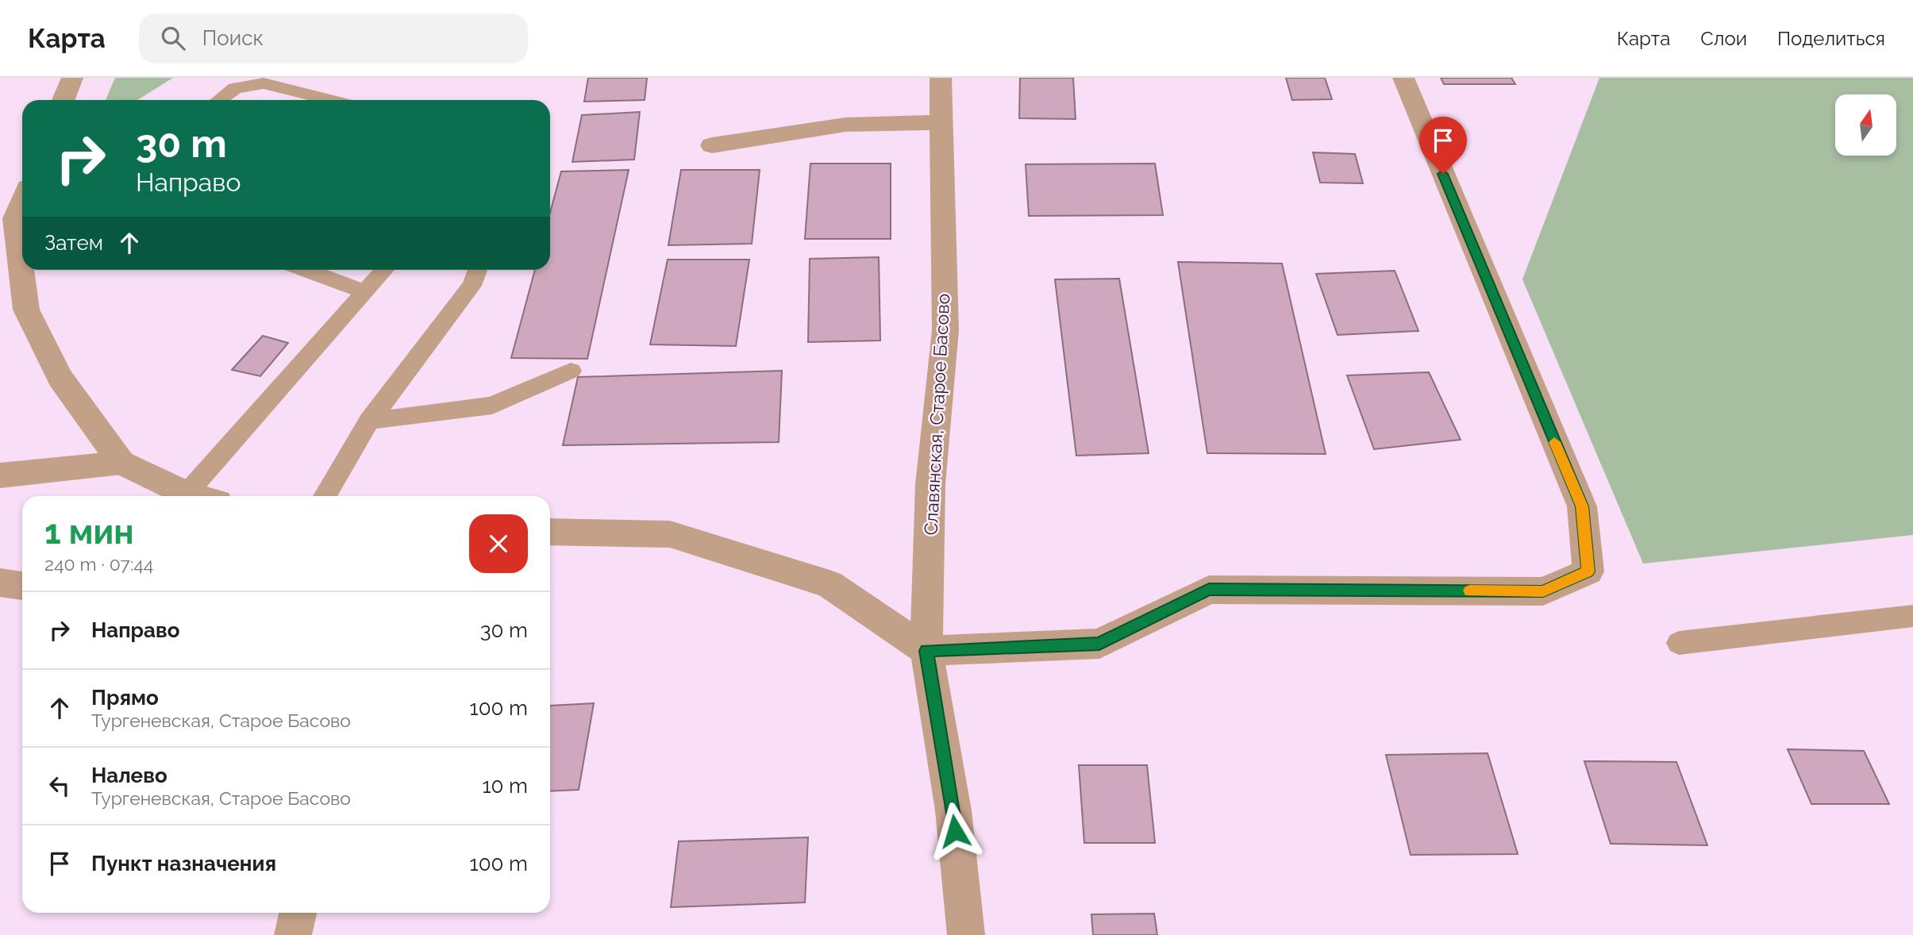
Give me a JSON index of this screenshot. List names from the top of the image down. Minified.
{"streets":{"street":["Славянская, Старое Басово"]},"north":"top","page":{"header":"Карта","search":"Поиск","nav":["Карта","Слои","Поделиться"],"turn":["30 m","Направо"],"then":"Затем","heading":["1 мин","240 m · 07:44"],"list":[{"name":"Направо","value":"30 m"},{"name":"Прямо","note":"Тургеневская, Старое Басово","value":"100 m"},{"name":"Налево","note":"Тургеневская, Старое Басово","value":"10 m"},{"name":"Пункт назначения","value":"100 m"}]}}
